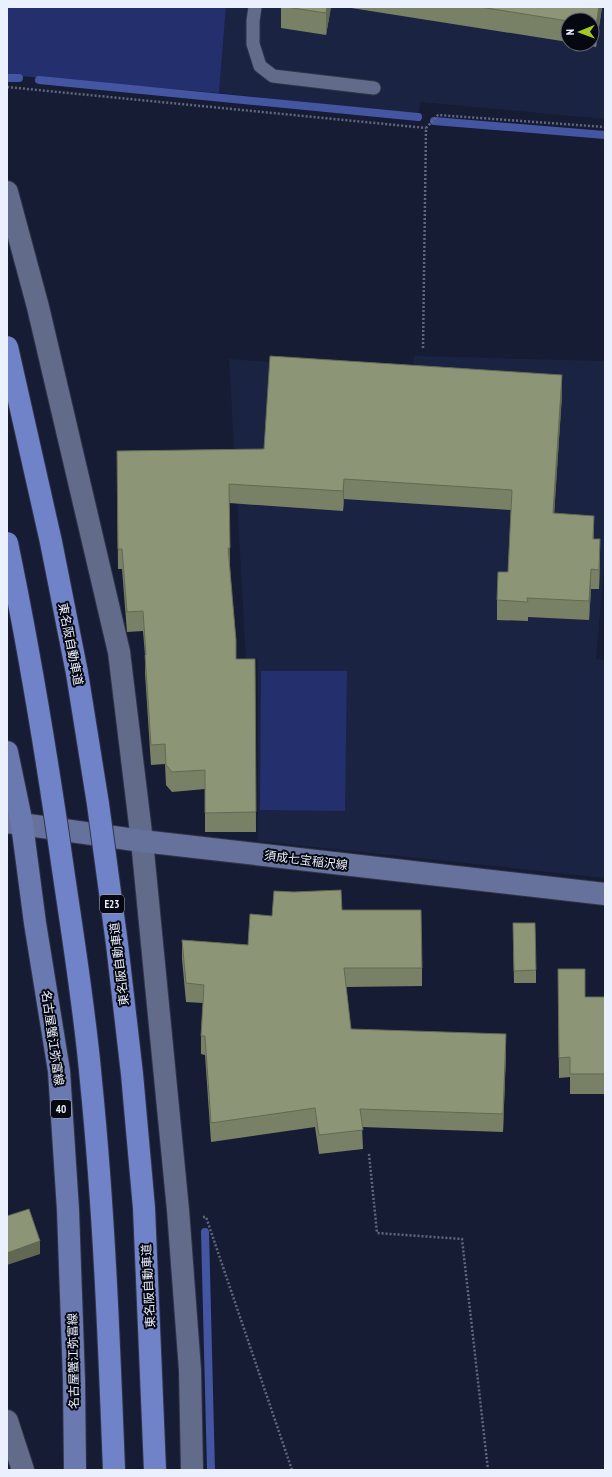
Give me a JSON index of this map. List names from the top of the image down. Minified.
{"streets":{"highway":["東名阪自動車道","E23"],"main road":["須成七宝稲沢線","名古屋蟹江弥富線","40"]},"crossings":[["須成七宝稲沢線","名古屋蟹江弥富線"]],"north":"left"}
